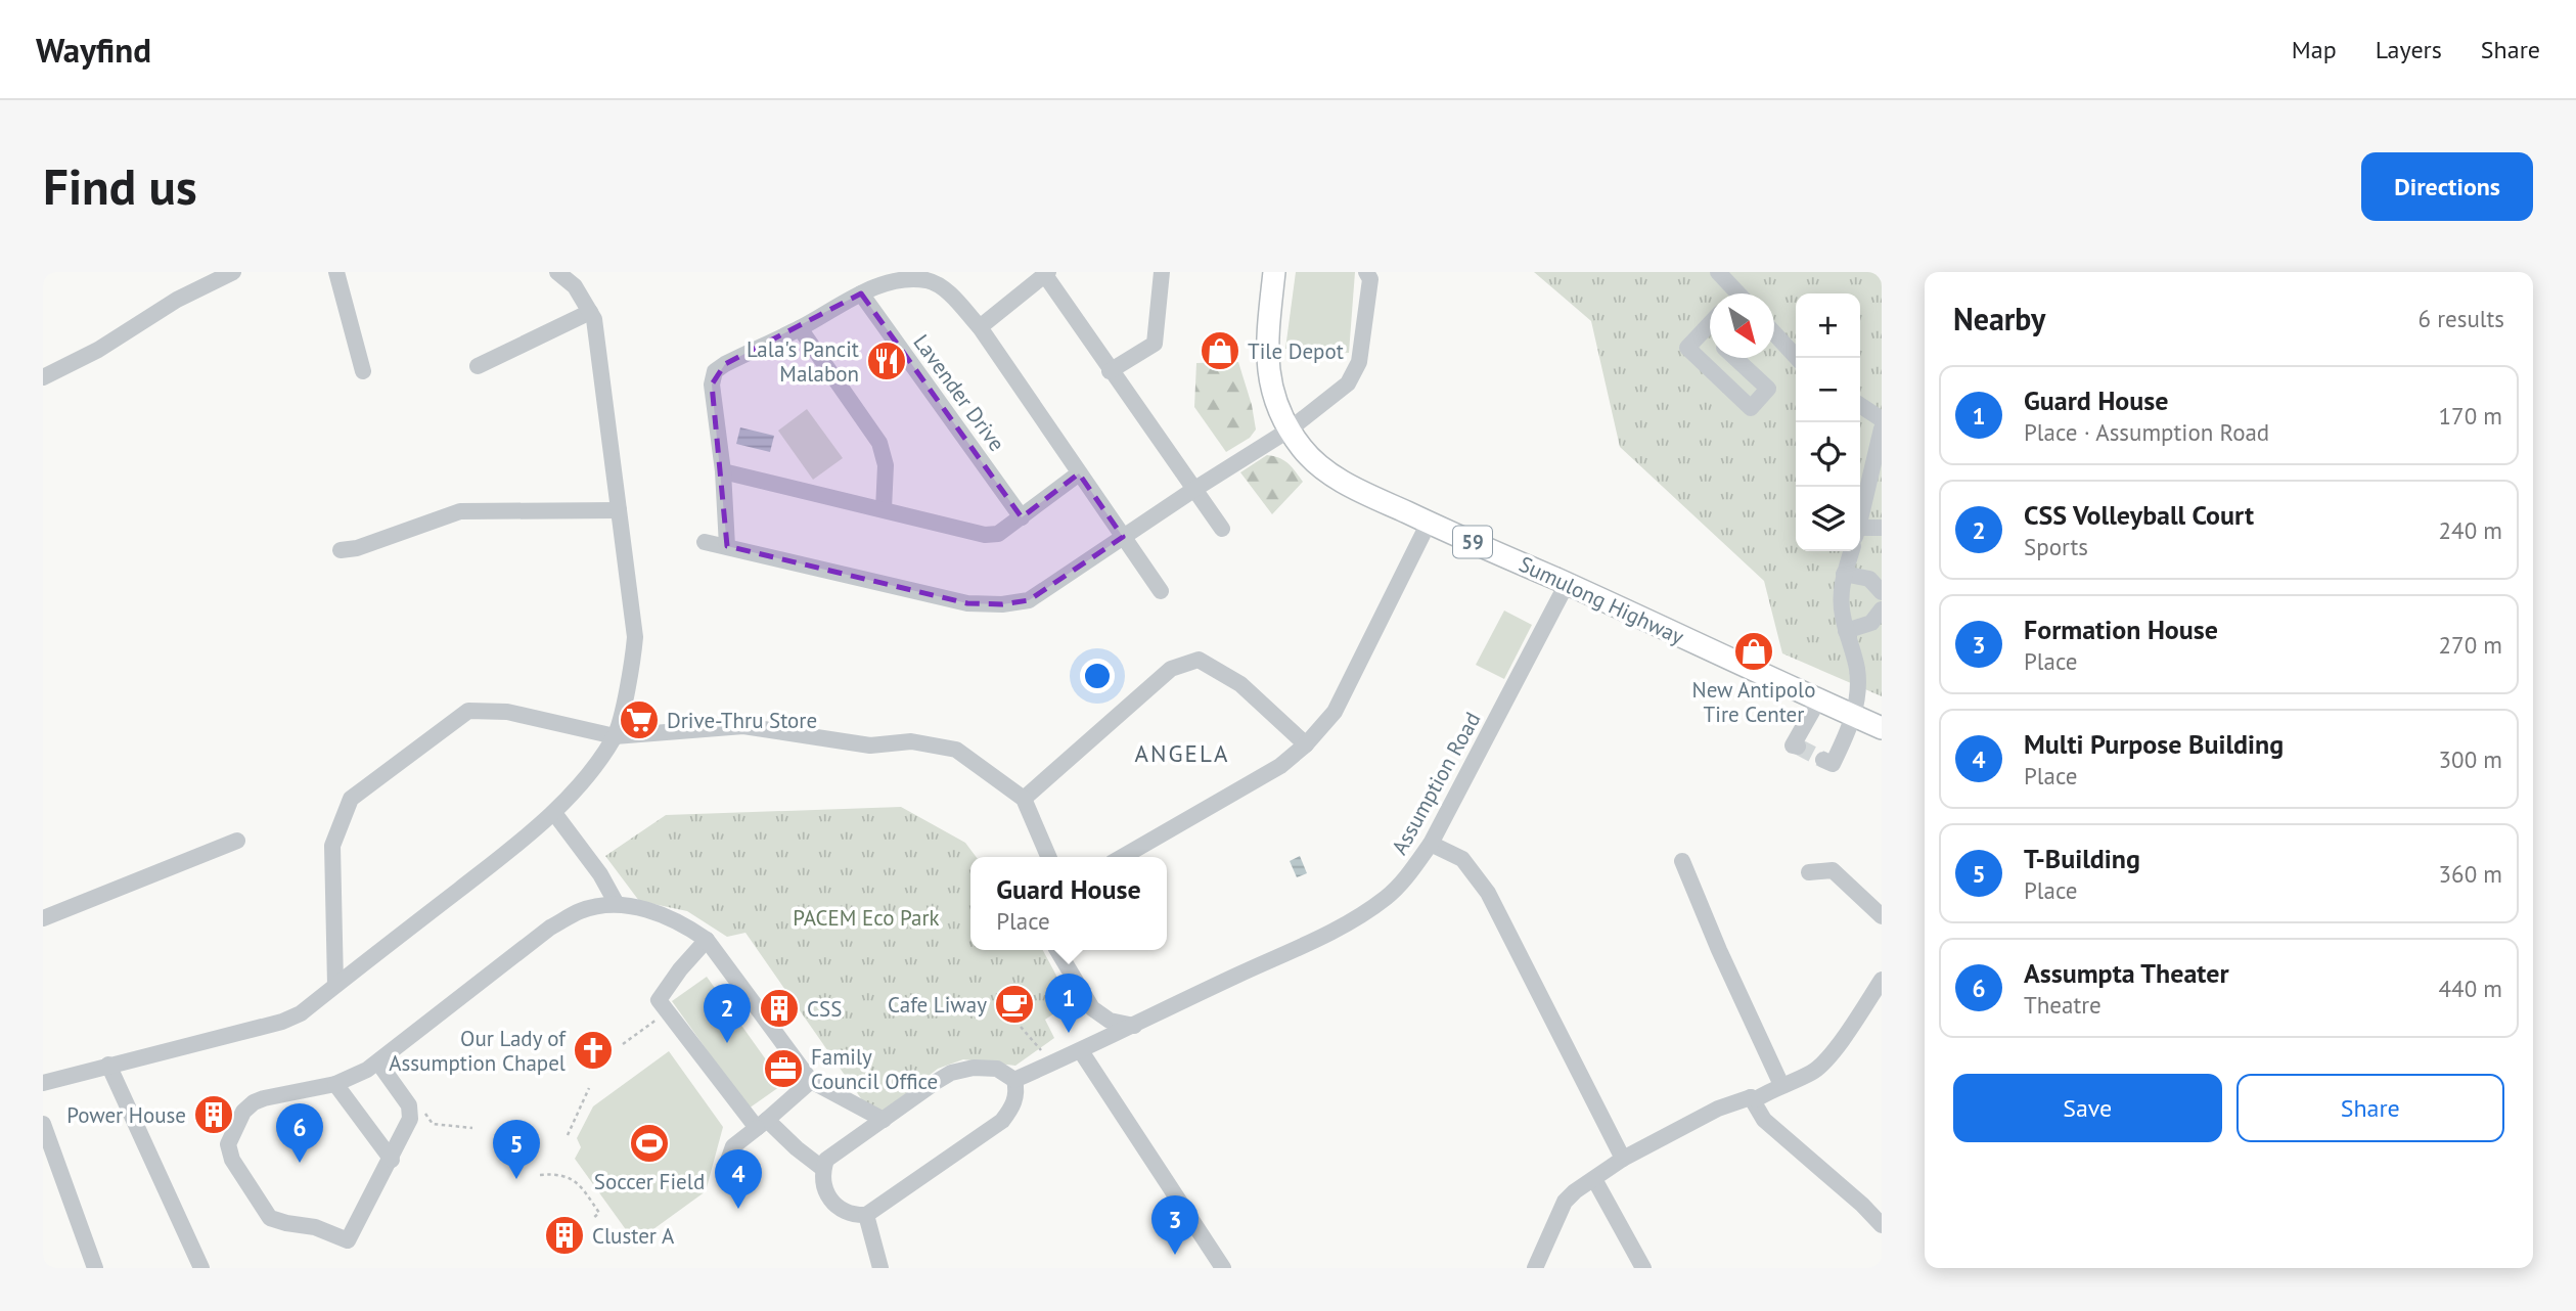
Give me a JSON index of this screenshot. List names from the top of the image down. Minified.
{"streets":{"main road":["59","Sumulong Highway"],"street":["Lavender Drive","Assumption Road"]},"crossings":[["Sumulong Highway","Assumption Road"]],"districts":["ANGELA"],"parks":["PACEM Eco Park"],"places":{"shop":["Tile Depot","New Antipolo Tire Center"],"restaurant":["Lala's Pancit Malabon"],"supermarket":["Drive-Thru Store"],"cafe":["Cafe Liway"],"building":["CSS","Power House","Cluster A"],"church":["Our Lady of Assumption Chapel"],"office":["Family Council Office"],"sports":["Soccer Field"]},"north":"bottom right","page":{"header":"Wayfind","nav":["Map","Layers","Share"],"buttons":["Directions",["Save","Share"]],"title":"Find us","heading":["Nearby","6 results"],"map_buttons":["+","−"],"list":[{"mark":"1","name":"Guard House","note":"Place · Assumption Road","value":"170 m"},{"mark":"2","name":"CSS Volleyball Court","note":"Sports","value":"240 m"},{"mark":"3","name":"Formation House","note":"Place","value":"270 m"},{"mark":"4","name":"Multi Purpose Building","note":"Place","value":"300 m"},{"mark":"5","name":"T-Building","note":"Place","value":"360 m"},{"mark":"6","name":"Assumpta Theater","note":"Theatre","value":"440 m"}],"popup":["Guard House","Place"],"pins":["1","2","6","5","4","3"]}}
